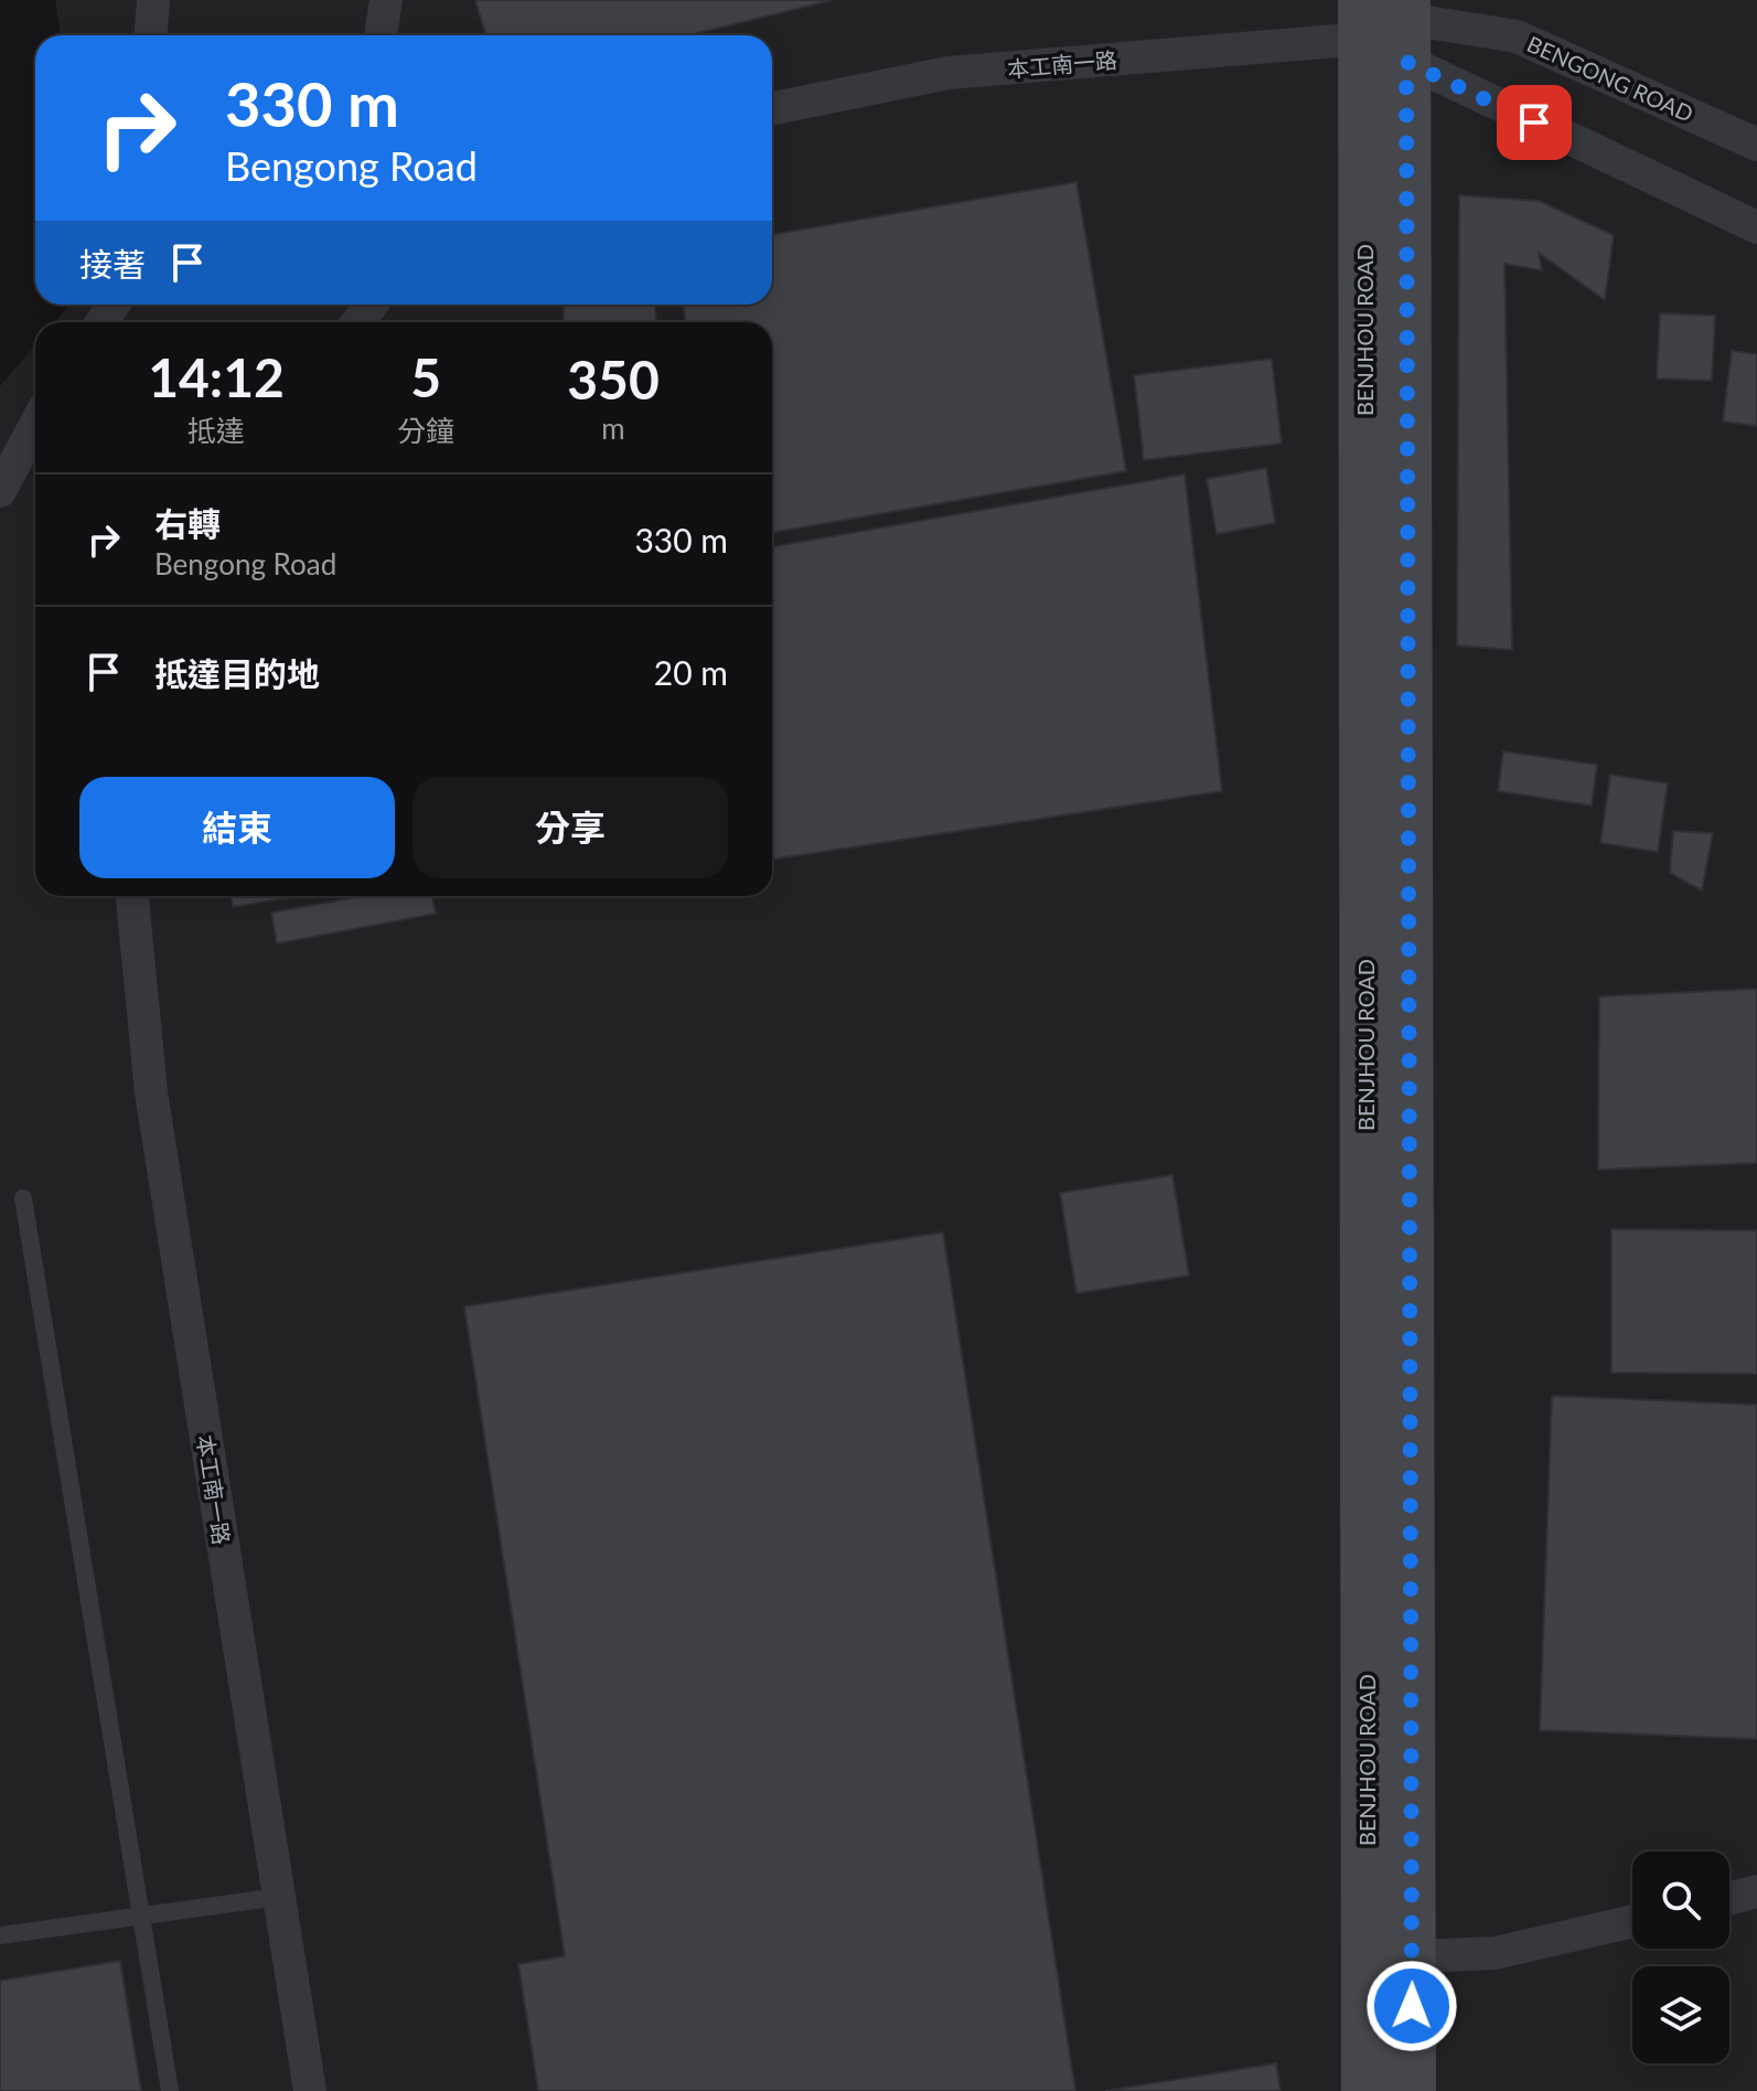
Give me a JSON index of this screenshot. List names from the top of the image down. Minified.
{"streets":{"main road":["BENJHOU ROAD"],"street":["本工南一路","BENGONG ROAD"]},"crossings":[["本工南一路","BENGONG ROAD"],["本工南一路","BENJHOU ROAD"],["BENGONG ROAD","BENJHOU ROAD"]],"page":{"turn":["330 m","Bengong Road"],"then":"接著","eta":["14:12","抵達","5","分鐘","350","m"],"list":[{"name":"右轉","note":"Bengong Road","value":"330 m"},{"name":"抵達目的地","value":"20 m"}],"buttons":["結束","分享"]}}
